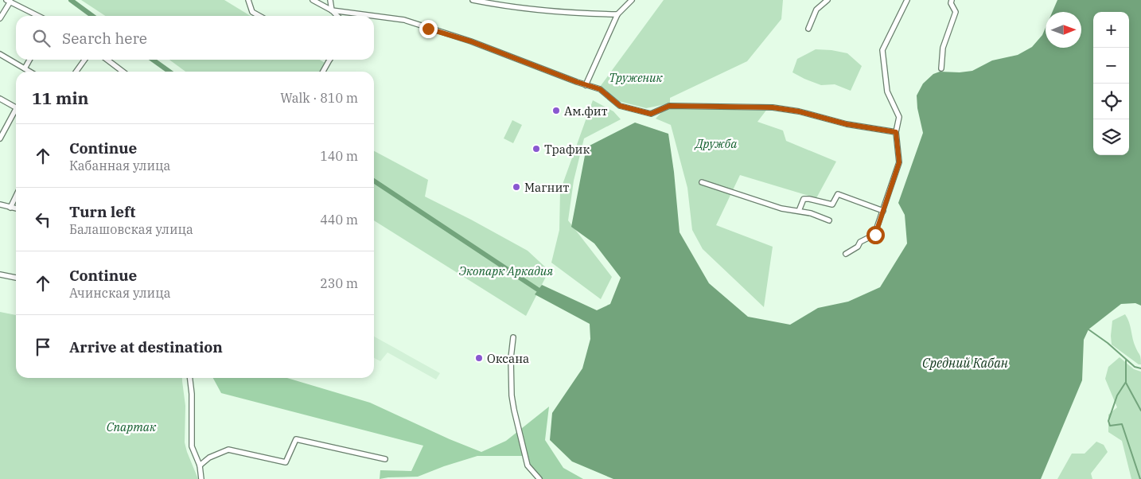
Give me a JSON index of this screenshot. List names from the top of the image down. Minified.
{"water":["Средний Кабан"],"parks":["Труженик","Дружба","Экопарк Аркадия","Спартак"],"places":["Ам.фит","Трафик","Магнит","Оксана"],"north":"right","page":{"map_buttons":["+","−"],"search":"Search here","heading":["11 min","Walk · 810 m"],"list":[["Continue","Кабанная улица","140 m"],["Turn left","Балашовская улица","440 m"],["Continue","Ачинская улица","230 m"],"Arrive at destination"]}}
